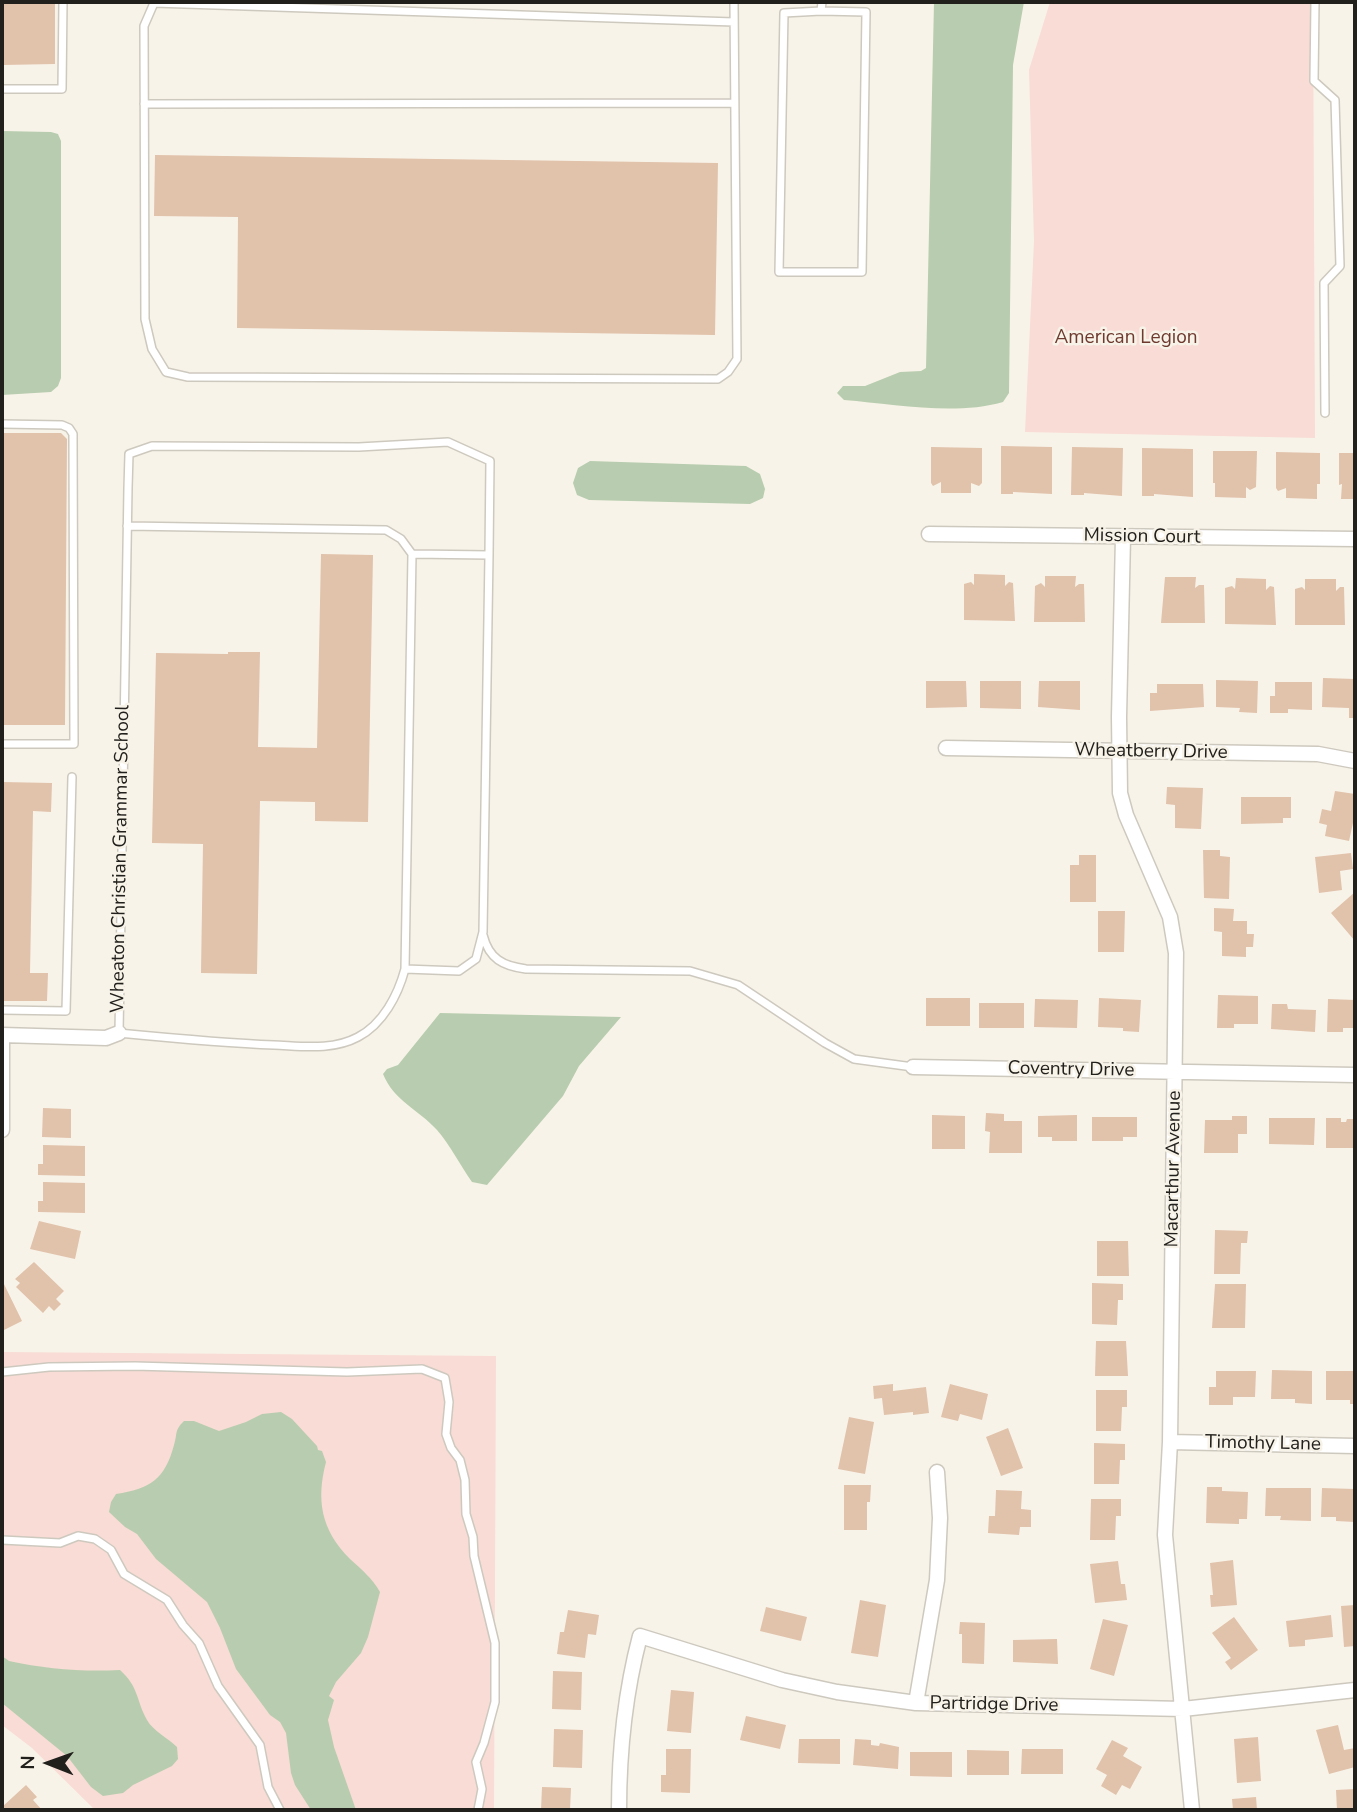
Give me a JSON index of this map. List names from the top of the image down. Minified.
{"streets":{"street":["Mission Court","Wheatberry Drive","Coventry Drive","Macarthur Avenue","Timothy Lane","Partridge Drive"],"lane":["Wheaton Christian Grammar School"]},"crossings":[["Mission Court","Macarthur Avenue"],["Wheatberry Drive","Macarthur Avenue"],["Coventry Drive","Macarthur Avenue"],["Macarthur Avenue","Timothy Lane"],["Macarthur Avenue","Partridge Drive"]],"parks":["American Legion"],"north":"left"}
